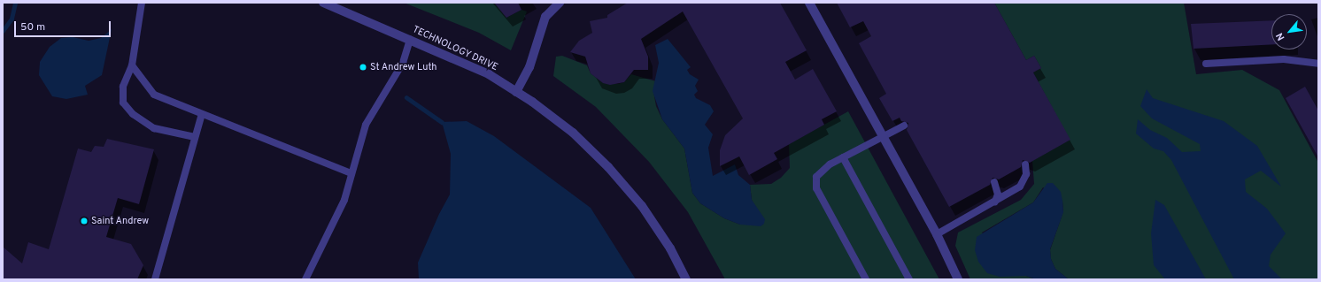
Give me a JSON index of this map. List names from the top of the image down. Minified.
{"streets":{"street":["TECHNOLOGY DRIVE"]},"places":["St Andrew Luth","Saint Andrew"],"scale_bar":"50 m","north":"bottom left"}
